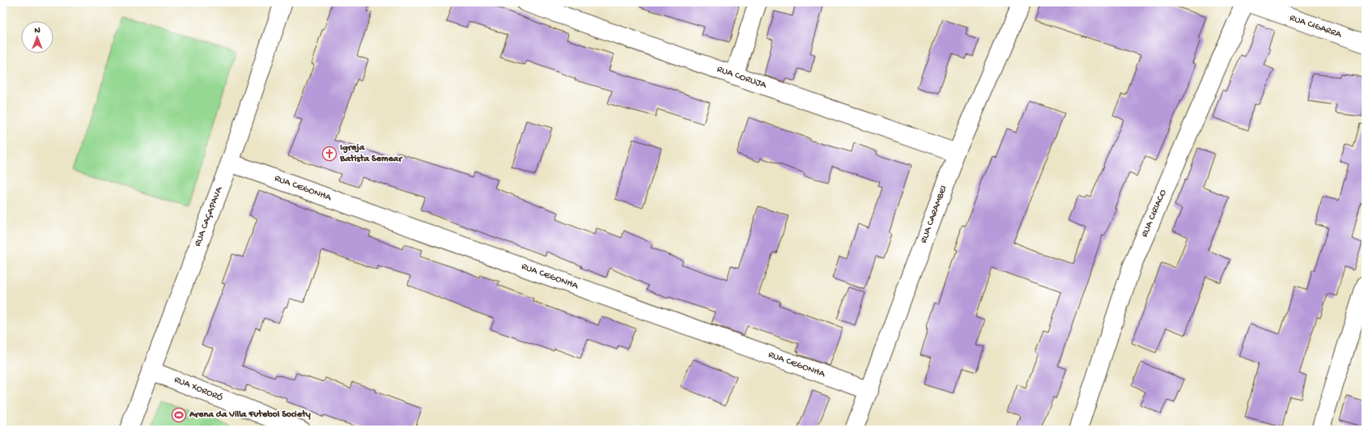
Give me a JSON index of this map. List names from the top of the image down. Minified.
{"streets":{"street":["RUA CIGARRA","RUA CORUJA","RUA CEGONHA","RUA CIRIACO","RUA CARAMBEI","RUA CAÇAPAVA","RUA XORORÓ"]},"crossings":[["RUA CORUJA","RUA CARAMBEI"],["RUA CEGONHA","RUA CARAMBEI"],["RUA CEGONHA","RUA CAÇAPAVA"],["RUA CAÇAPAVA","RUA XORORÓ"]],"places":{"church":["Igreja Batista Semear"],"sports":["Arena da Villa Futebol Society"]},"north":"top"}
